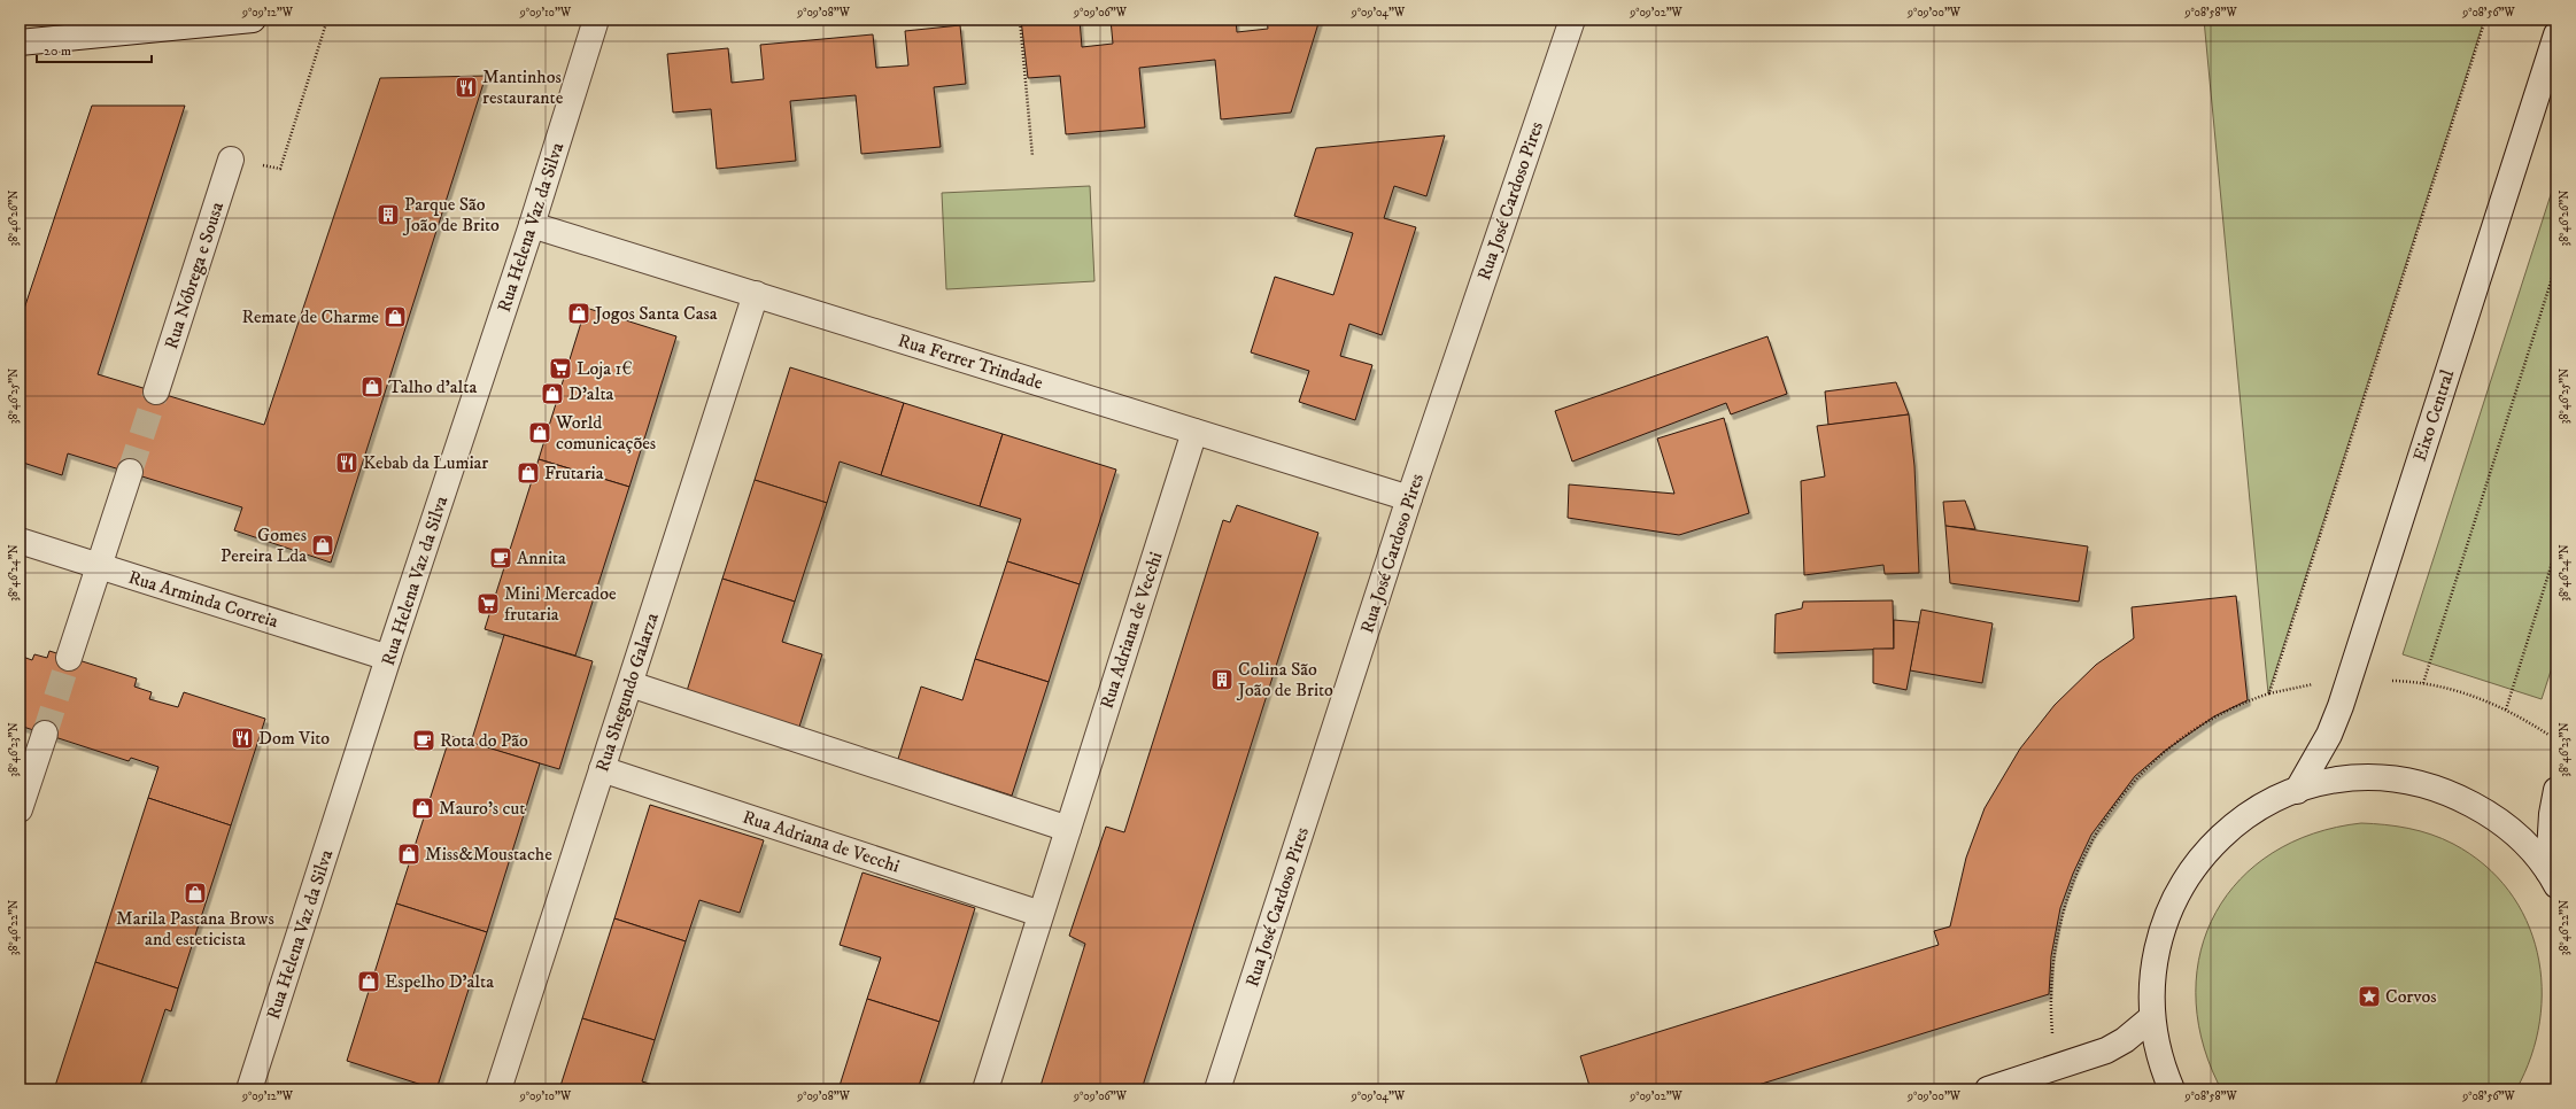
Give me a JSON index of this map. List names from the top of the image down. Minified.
{"streets":{"street":["Rua José Cardoso Pires","Rua Helena Vaz da Silva","Rua Nóbrega e Sousa","Rua Ferrer Trindade","Eixo Central","Rua Arminda Correia","Rua Adriana de Vecchi","Rua Shegundo Galarza"]},"crossings":[["Rua José Cardoso Pires","Rua Ferrer Trindade"],["Rua Helena Vaz da Silva","Rua Ferrer Trindade"],["Rua Helena Vaz da Silva","Rua Arminda Correia"],["Rua Ferrer Trindade","Rua Adriana de Vecchi"],["Rua Ferrer Trindade","Rua Shegundo Galarza"],["Rua Adriana de Vecchi","Rua Shegundo Galarza"]],"places":{"restaurant":["Mantinhos restaurante","Kebab da Lumiar","Dom Vito"],"building":["Parque São João de Brito","Colina São João de Brito"],"shop":["Jogos Santa Casa","Remate de Charme","Talho d'alta","D'alta","World comunicações","Frutaria","Gomes Pereira Lda","Mauro's cut","Miss&Moustache","Marila Pastana Brows and esteticista","Espelho D'alta"],"supermarket":["Loja 1€","Mini Mercadoe frutaria"],"cafe":["Annita","Rota do Pão"],"place":["Corvos"]},"scale_bar":"20 m","coordinates":["9°09'12\"W","9°09'10\"W","9°09'08\"W","9°09'06\"W","9°09'04\"W","9°09'02\"W","9°09'00\"W","9°08'58\"W","9°08'56\"W","38°46'26\"N","38°46'25\"N","38°46'24\"N","38°46'23\"N","38°46'22\"N"]}
